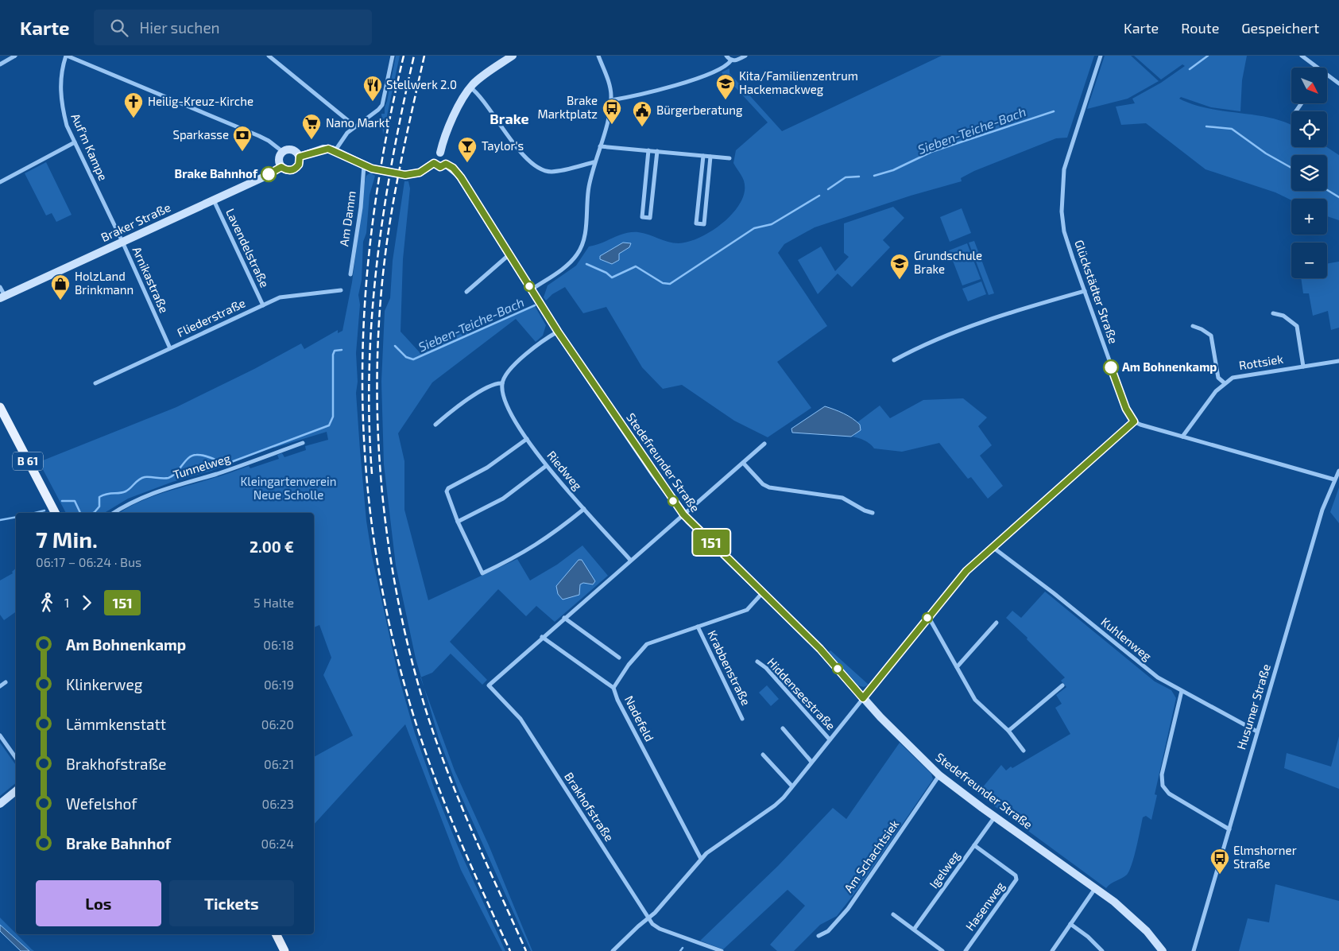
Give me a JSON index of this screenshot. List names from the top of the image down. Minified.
{"streets":{"main road":["B 61"],"street":["Auf'm Kampe","Am Damm","Braker Straße","Lavendelstraße","Arnikastraße","Glückstädter Straße","Fliederstraße","Rottsiek","Stedefreunder Straße","Tunnelweg","Riedweg","Kuhlenweg","Krabbenstraße","Hiddenseestraße","Husumer Straße","Nadefeld","Brakhofstraße","Am Schachtsiek","Igelweg","Hasenweg"]},"crossings":[["Auf'm Kampe","Braker Straße"],["Auf'm Kampe","Arnikastraße"],["Braker Straße","Lavendelstraße"],["Braker Straße","Arnikastraße"],["Lavendelstraße","Fliederstraße"],["Arnikastraße","Fliederstraße"],["Stedefreunder Straße","Nadefeld"],["Stedefreunder Straße","Brakhofstraße"],["Stedefreunder Straße","Am Schachtsiek"],["Stedefreunder Straße","Igelweg"],["Riedweg","Brakhofstraße"],["Kuhlenweg","Husumer Straße"],["Krabbenstraße","Nadefeld"],["Igelweg","Hasenweg"]],"districts":["Brake"],"water":["Sieben-Teiche-Bach"],"parks":["Kleingartenverein Neue Scholle"],"places":{"school or university":["Kita/Familienzentrum Hackemackweg","Grundschule Brake"],"restaurant":["Stellwerk 2.0"],"church":["Heilig-Kreuz-Kirche"],"bus stop":["Brake Marktplatz","Elmshorner Straße"],"public building":["Bürgerberatung"],"supermarket":["Nano Markt"],"bank":["Sparkasse"],"bar":["Taylor's"],"other":["Brake Bahnhof","Am Bohnenkamp"],"shop":["HolzLand Brinkmann"]},"lines":["bus line 151"],"north":"bottom right","page":{"header":"Karte","search":"Hier suchen","nav":["Karte","Route","Gespeichert"],"on_map":"151","map_buttons":["+","−"],"heading":["7 Min.","06:17 – 06:24 · Bus","2.00 €"],"legs":["1","151","5 Halte"],"list":[{"name":"Am Bohnenkamp","value":"06:18"},{"name":"Klinkerweg","value":"06:19"},{"name":"Lämmkenstatt","value":"06:20"},{"name":"Brakhofstraße","value":"06:21"},{"name":"Wefelshof","value":"06:23"},{"name":"Brake Bahnhof","value":"06:24"}],"buttons":["Los","Tickets"]}}
